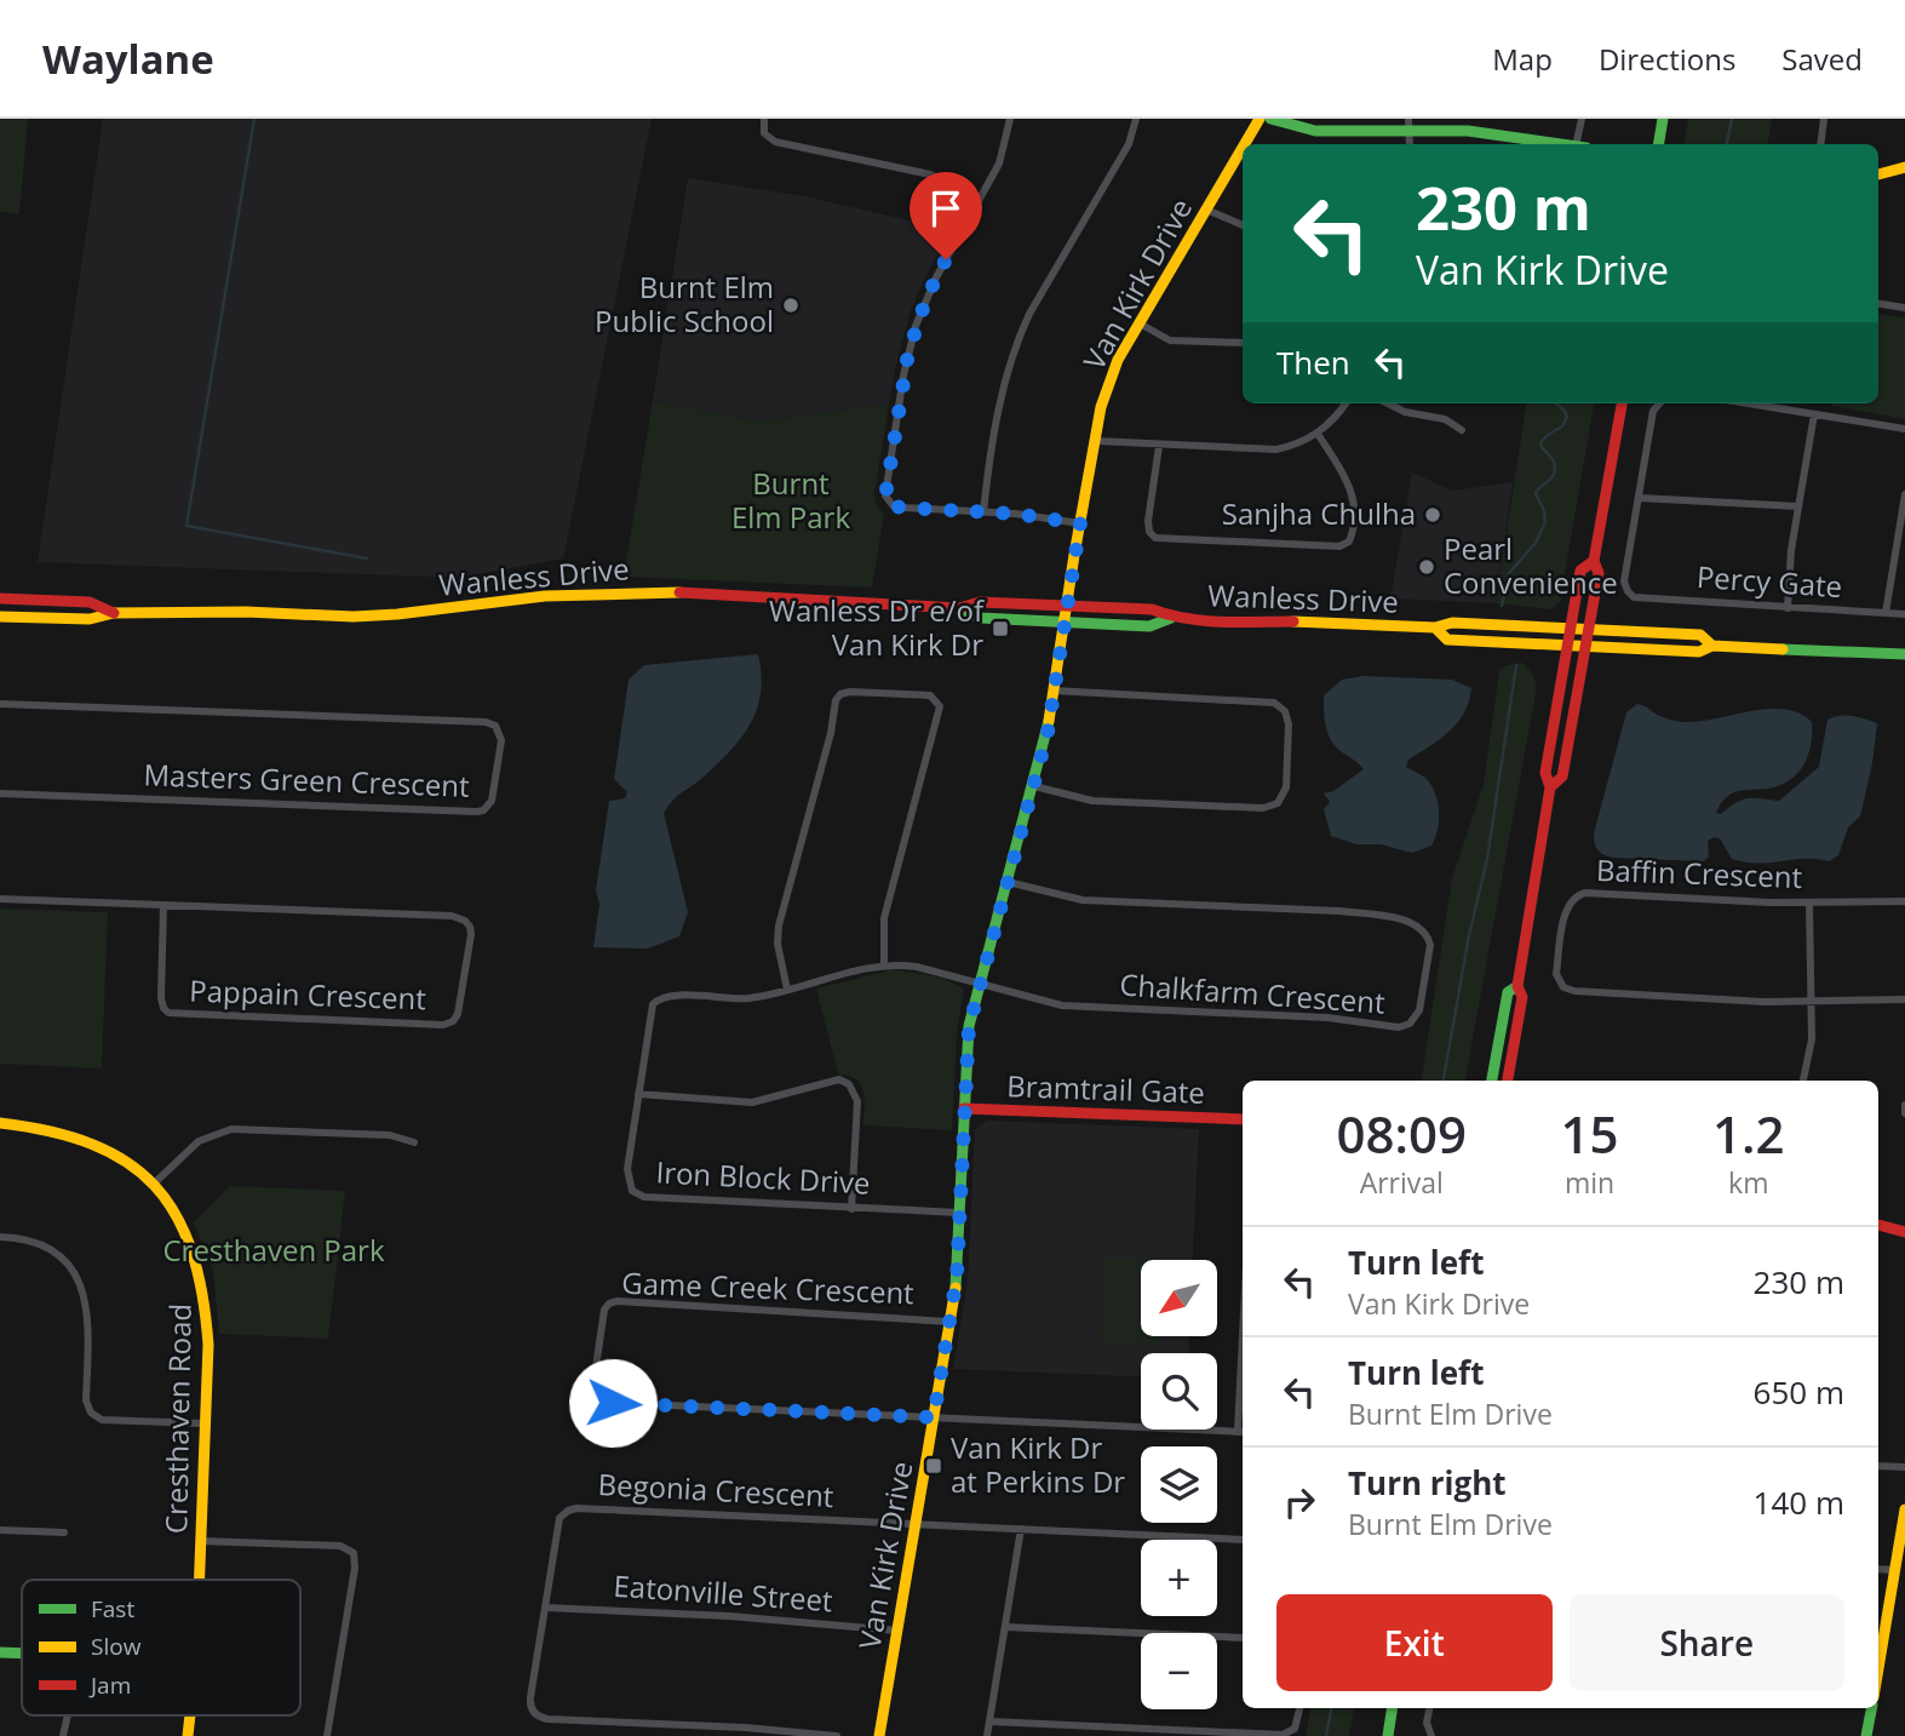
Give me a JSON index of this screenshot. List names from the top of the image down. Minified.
{"streets":{"main road":["Van Kirk Drive","Wanless Drive","Bramtrail Gate","Cresthaven Road"],"street":["Percy Gate","Masters Green Crescent","Baffin Crescent","Chalkfarm Crescent","Pappain Crescent","Iron Block Drive","Game Creek Crescent","Begonia Crescent","Eatonville Street"]},"crossings":[["Van Kirk Drive","Wanless Drive"],["Van Kirk Drive","Chalkfarm Crescent"],["Van Kirk Drive","Bramtrail Gate"],["Van Kirk Drive","Iron Block Drive"],["Van Kirk Drive","Game Creek Crescent"],["Van Kirk Drive","Begonia Crescent"],["Van Kirk Drive","Eatonville Street"],["Chalkfarm Crescent","Iron Block Drive"],["Begonia Crescent","Eatonville Street"]],"parks":["Burnt Elm Park","Cresthaven Park"],"places":{"other":["Burnt Elm Public School","Sanjha Chulha","Pearl Convenience"],"transit":["Wanless Dr e/of Van Kirk Dr","Van Kirk Dr at Perkins Dr"]},"legend":["Fast","Slow","Jam"],"north":"bottom left","page":{"header":"Waylane","nav":["Map","Directions","Saved"],"turn":["230 m","Van Kirk Drive"],"then":"Then","eta":["08:09","Arrival","15","min","1.2","km"],"list":[{"name":"Turn left","note":"Van Kirk Drive","value":"230 m"},{"name":"Turn left","note":"Burnt Elm Drive","value":"650 m"},{"name":"Turn right","note":"Burnt Elm Drive","value":"140 m"}],"map_buttons":["+","−"],"buttons":["Exit","Share"]}}
